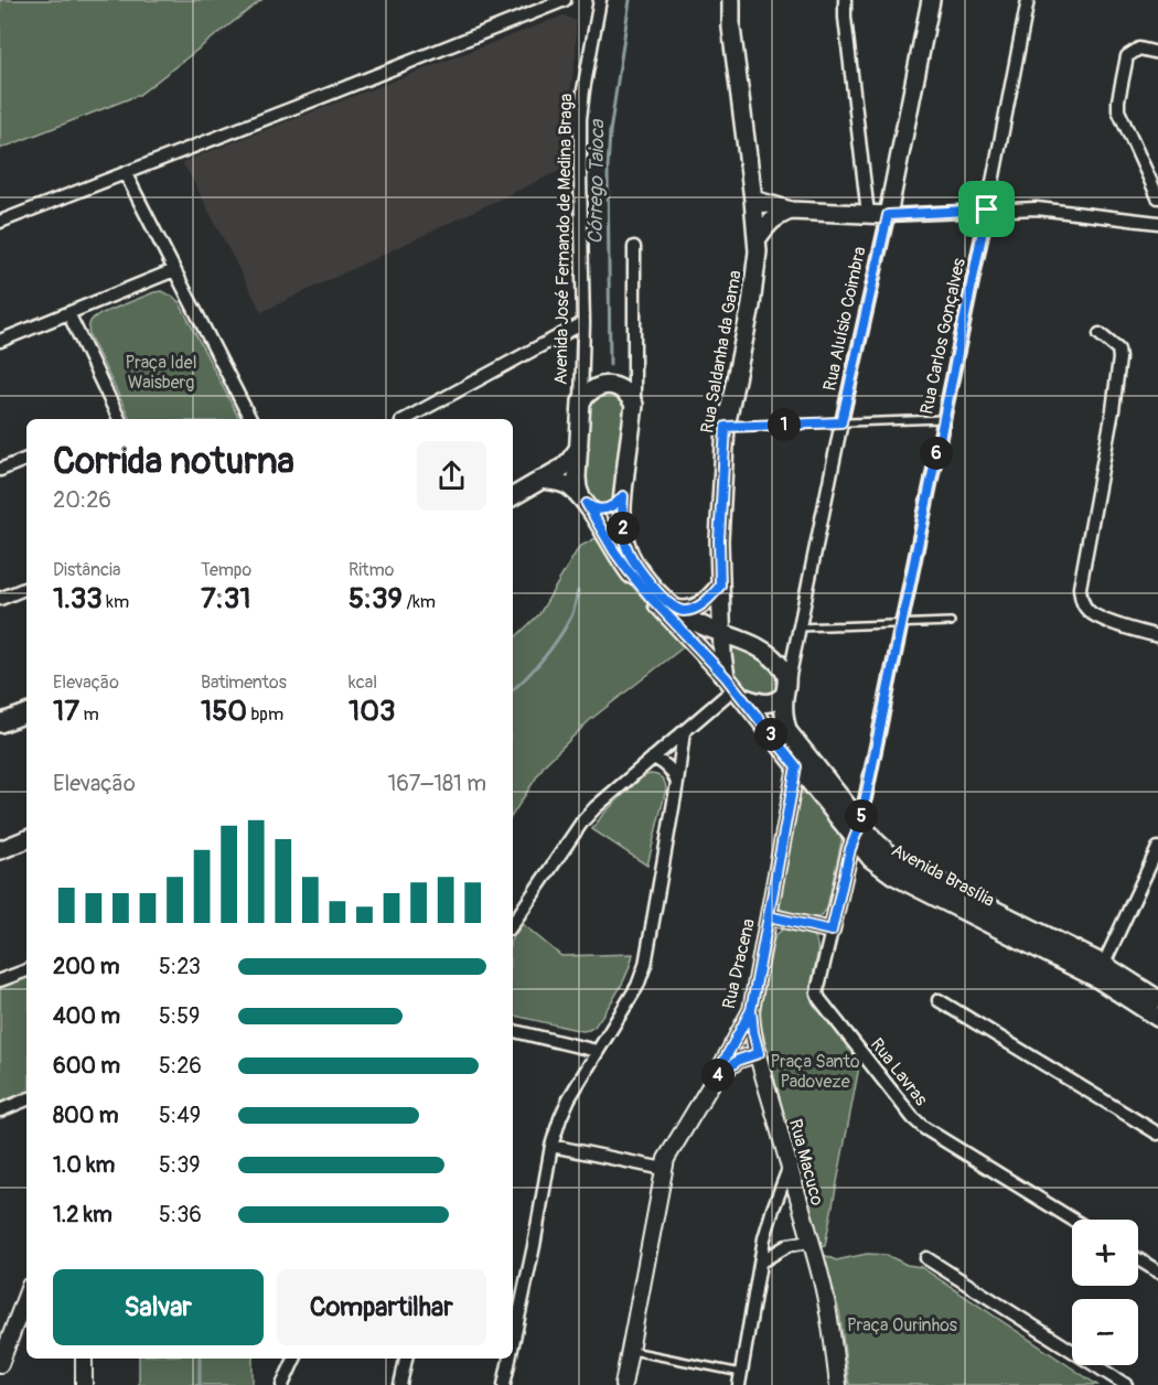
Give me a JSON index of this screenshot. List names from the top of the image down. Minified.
{"streets":{"main road":["Avenida José Fernando de Medina Braga","Rua Aluísio Coimbra","Rua Saldanha da Gama","Avenida Brasília"],"street":["Rua Carlos Gonçalves","Rua Dracena","Rua Lavras","Rua Macuco"]},"crossings":[["Avenida José Fernando de Medina Braga","Avenida Brasília"],["Rua Aluísio Coimbra","Avenida Brasília"],["Rua Carlos Gonçalves","Avenida Brasília"],["Rua Carlos Gonçalves","Rua Lavras"],["Rua Saldanha da Gama","Avenida Brasília"],["Avenida Brasília","Rua Dracena"],["Avenida Brasília","Rua Lavras"],["Rua Dracena","Rua Macuco"]],"water":["Córrego Taioca"],"parks":["Praça Idel Waisberg","Praça Santo Padoveze","Praça Ourinhos"],"page":{"pins":["1","6","2","3","5","4"],"heading":["Corrida noturna","20:26"],"stats":[["Distância","1.33 km"],["Tempo","7:31"],["Ritmo","5:39 /km"],["Elevação","17 m"],["Batimentos","150 bpm"],["kcal","103"]],"chart":["Elevação","167–181 m"],"list":[{"name":"200 m","note":"5:23"},{"name":"400 m","note":"5:59"},{"name":"600 m","note":"5:26"},{"name":"800 m","note":"5:49"},{"name":"1.0 km","note":"5:39"},{"name":"1.2 km","note":"5:36"}],"map_buttons":["+","−"],"buttons":["Salvar","Compartilhar"]}}
